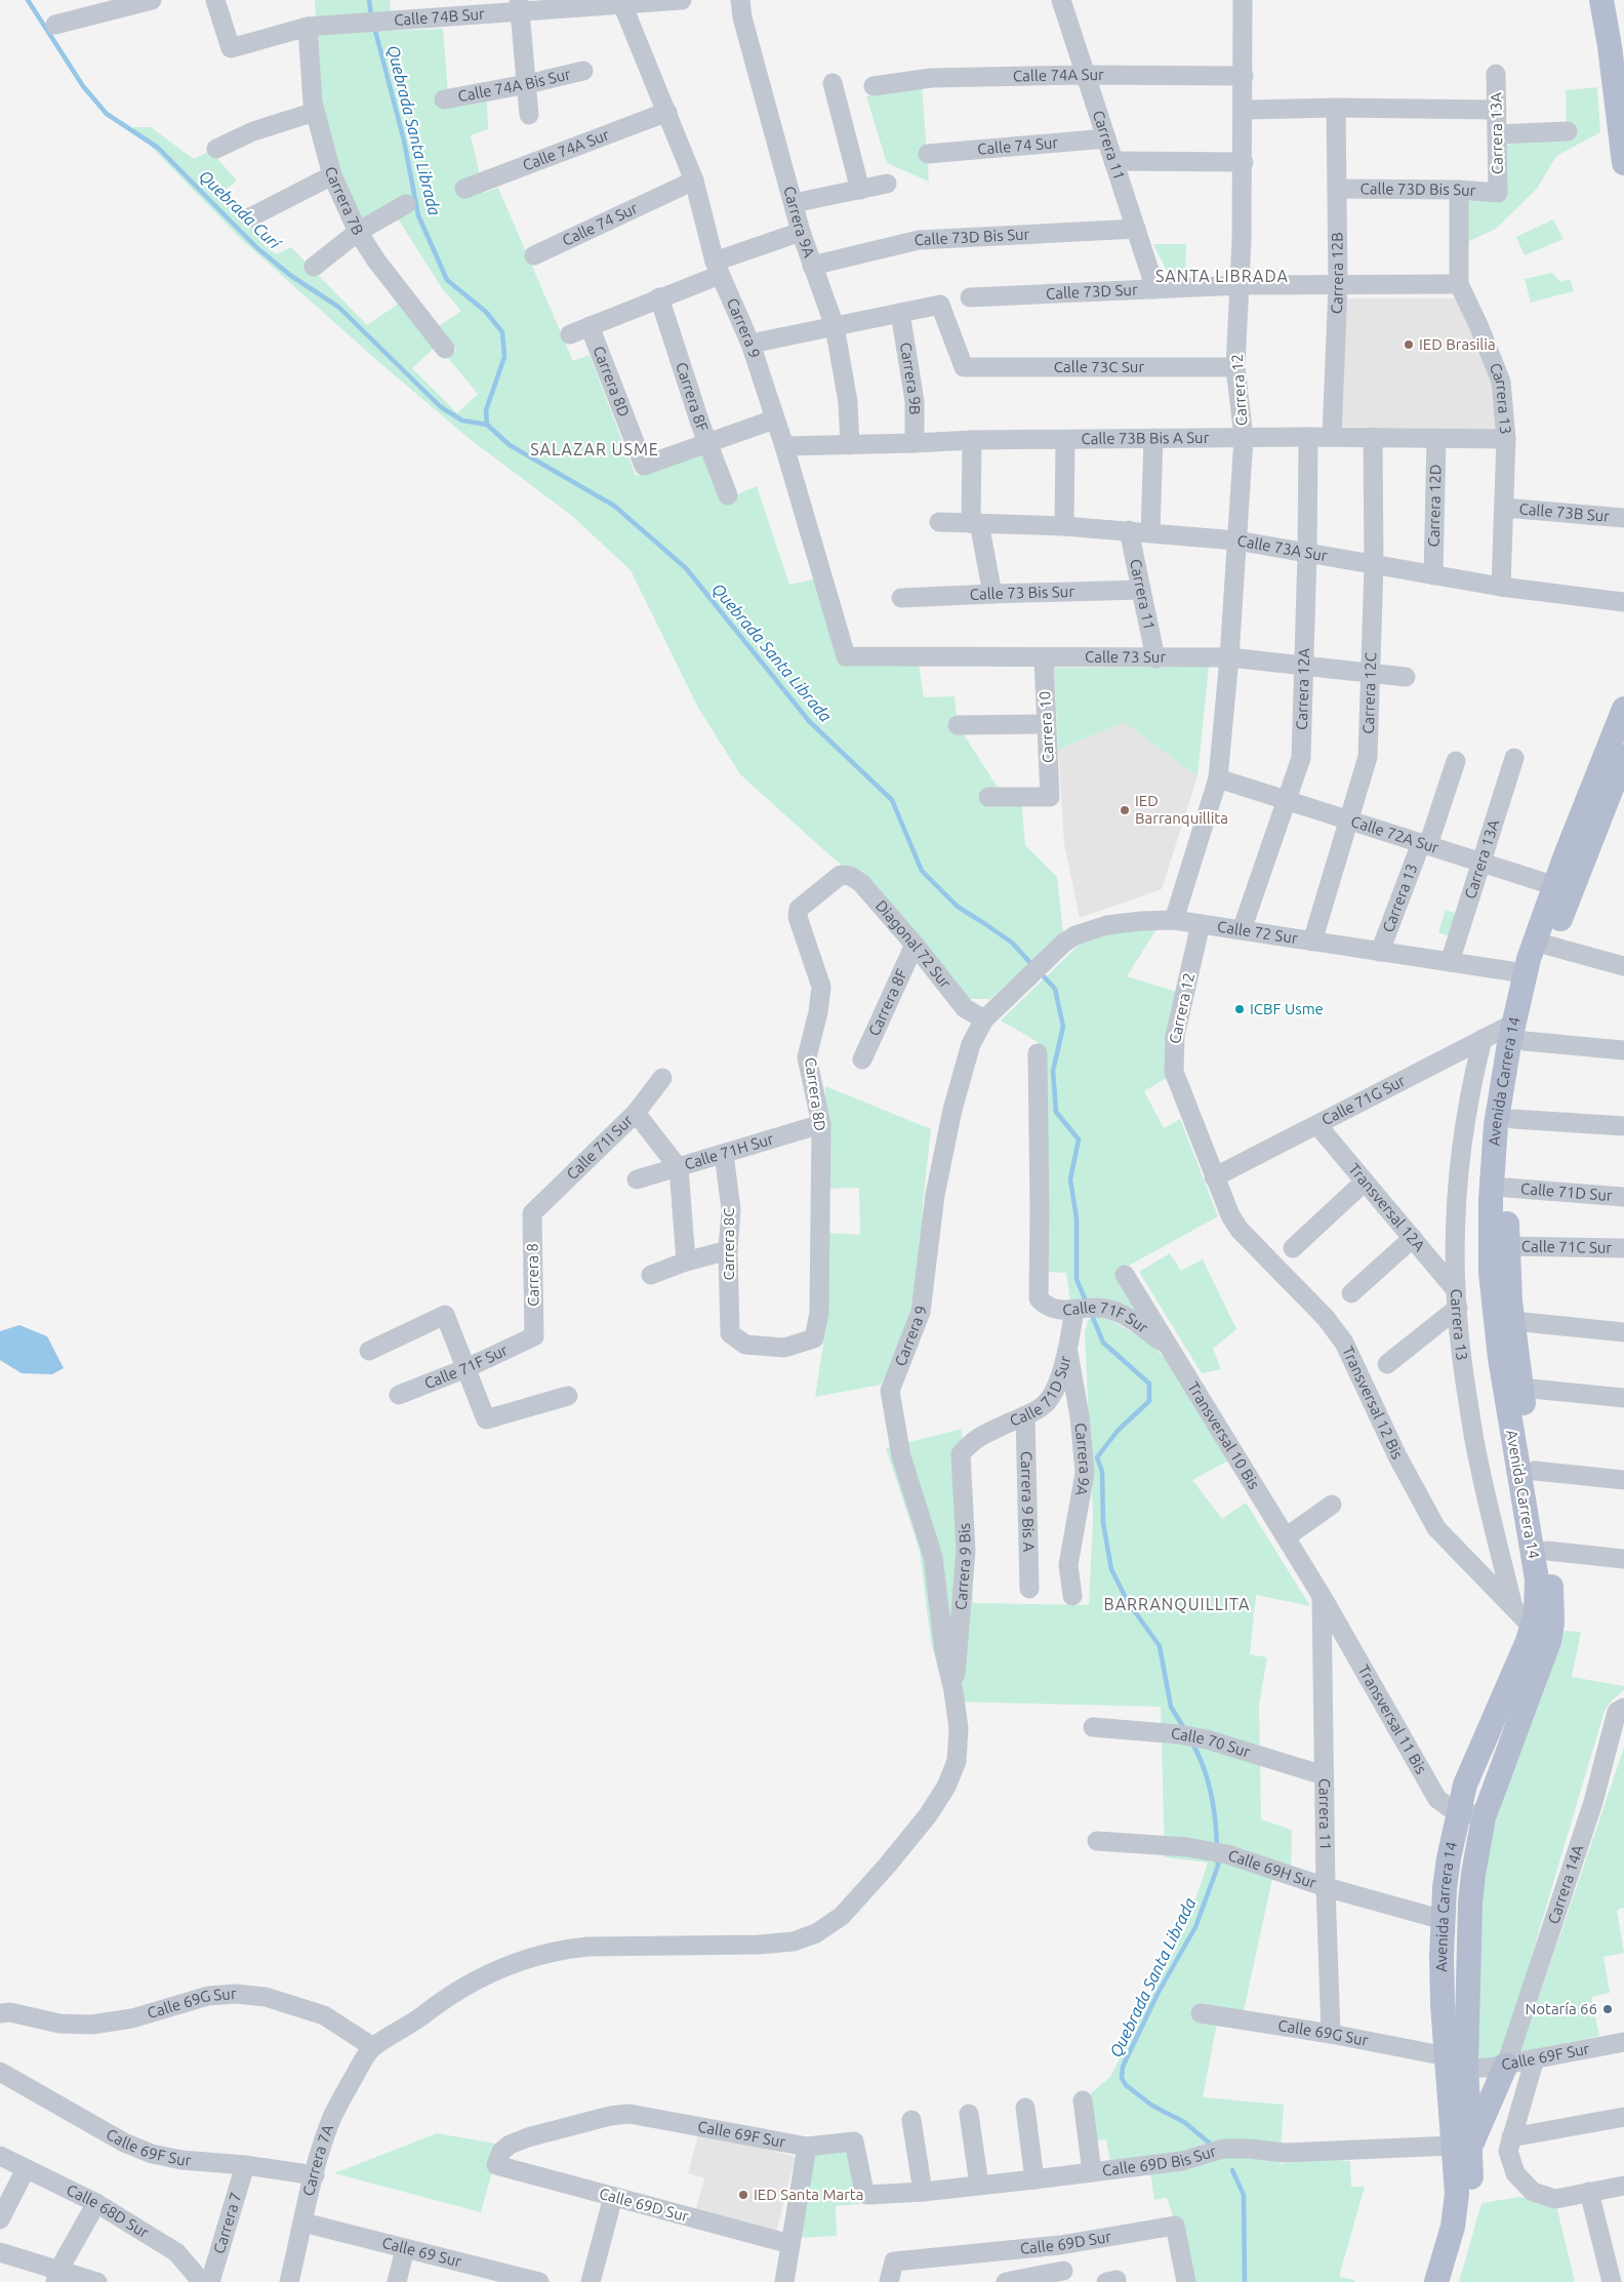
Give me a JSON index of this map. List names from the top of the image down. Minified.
{"streets":{"main road":["Avenida Carrera 14"],"street":["Calle 74B Sur","Calle 74A Sur","Calle 74A Bis Sur","Carrera 13A","Carrera 11","Calle 74 Sur","Calle 73D Bis Sur","Carrera 7B","Carrera 9A","Carrera 12B","Calle 73D Sur","Carrera 9","Calle 73C Sur","Carrera 9B","Carrera 8D","Carrera 12","Carrera 8F","Carrera 13","Calle 73B Bis A Sur","Carrera 12D","Calle 73B Sur","Calle 73A Sur","Calle 73 Bis Sur","Calle 73 Sur","Carrera 12A","Carrera 12C","Carrera 10","Calle 72A Sur","Calle 72 Sur","Diagonal 72 Sur","Calle 71G Sur","Calle 71I Sur","Calle 71H Sur","Calle 71D Sur","Transversal 12A","Carrera 8C","Calle 71C Sur","Carrera 8","Calle 71F Sur","Transversal 12 Bis","Transversal 10 Bis","Carrera 9 Bis A","Carrera 9 Bis","Transversal 11 Bis","Calle 70 Sur","Calle 69H Sur","Carrera 14A","Calle 69G Sur","Calle 69F Sur","Carrera 7A","Calle 69D Bis Sur","Calle 69D Sur","Calle 68D Sur","Carrera 7","Calle 69 Sur"]},"crossings":[["Calle 74B Sur","Carrera 7B"],["Calle 74B Sur","Carrera 9"],["Calle 74A Sur","Carrera 11"],["Calle 74A Sur","Carrera 9"],["Calle 74A Sur","Carrera 12"],["Carrera 13A","Calle 73D Bis Sur"],["Carrera 13A","Calle 72A Sur"],["Carrera 13A","Calle 72 Sur"],["Carrera 11","Calle 74 Sur"],["Carrera 11","Calle 73D Bis Sur"],["Carrera 11","Calle 73D Sur"],["Carrera 11","Calle 73A Sur"],["Carrera 11","Calle 73 Bis Sur"],["Carrera 11","Calle 73 Sur"],["Carrera 11","Transversal 10 Bis"],["Carrera 11","Transversal 11 Bis"],["Carrera 11","Calle 70 Sur"],["Carrera 11","Calle 69H Sur"],["Carrera 11","Calle 69G Sur"],["Calle 74 Sur","Carrera 9"],["Calle 73D Bis Sur","Carrera 9A"],["Calle 73D Bis Sur","Carrera 12B"],["Calle 73D Bis Sur","Carrera 13"],["Carrera 9A","Calle 73B Bis A Sur"],["Carrera 9A","Calle 71D Sur"],["Carrera 12B","Calle 73D Sur"],["Carrera 12B","Calle 73B Bis A Sur"],["Calle 73D Sur","Carrera 12"],["Calle 73D Sur","Carrera 13"],["Carrera 9","Calle 73B Bis A Sur"],["Carrera 9","Calle 73 Sur"],["Carrera 9","Calle 72 Sur"],["Carrera 9","Diagonal 72 Sur"],["Carrera 9","Carrera 9 Bis"],["Calle 73C Sur","Carrera 9B"],["Calle 73C Sur","Carrera 12"],["Carrera 9B","Calle 73B Bis A Sur"],["Carrera 8D","Carrera 8F"],["Carrera 8D","Diagonal 72 Sur"],["Carrera 8D","Calle 71H Sur"],["Carrera 8D","Carrera 8C"],["Carrera 12","Calle 73B Bis A Sur"],["Carrera 12","Calle 73A Sur"],["Carrera 12","Calle 73 Sur"],["Carrera 12","Calle 72A Sur"],["Carrera 12","Calle 72 Sur"],["Carrera 12","Calle 71G Sur"],["Carrera 12","Transversal 12 Bis"],["Carrera 8F","Diagonal 72 Sur"],["Carrera 13","Calle 73B Bis A Sur"],["Carrera 13","Calle 73B Sur"],["Carrera 13","Calle 73A Sur"],["Carrera 13","Calle 72A Sur"],["Carrera 13","Calle 72 Sur"],["Carrera 13","Calle 71G Sur"],["Carrera 13","Transversal 12A"],["Carrera 13","Transversal 12 Bis"],["Calle 73B Bis A Sur","Carrera 12D"],["Calle 73B Bis A Sur","Carrera 12A"],["Calle 73B Bis A Sur","Carrera 12C"],["Carrera 12D","Calle 73A Sur"],["Calle 73A Sur","Carrera 12A"],["Calle 73A Sur","Carrera 12C"],["Calle 73 Sur","Carrera 12A"],["Calle 73 Sur","Carrera 12C"],["Calle 73 Sur","Carrera 10"],["Carrera 12A","Calle 72A Sur"],["Carrera 12A","Calle 72 Sur"],["Carrera 12C","Calle 72A Sur"],["Carrera 12C","Calle 72 Sur"],["Calle 72A Sur","Avenida Carrera 14"],["Calle 72 Sur","Avenida Carrera 14"],["Avenida Carrera 14","Calle 71G Sur"],["Avenida Carrera 14","Calle 71D Sur"],["Avenida Carrera 14","Calle 71C Sur"],["Avenida Carrera 14","Transversal 12 Bis"],["Avenida Carrera 14","Transversal 11 Bis"],["Avenida Carrera 14","Calle 69H Sur"],["Avenida Carrera 14","Calle 69G Sur"],["Avenida Carrera 14","Calle 69F Sur"],["Avenida Carrera 14","Calle 69D Bis Sur"],["Calle 71G Sur","Transversal 12A"],["Calle 71G Sur","Transversal 12 Bis"],["Calle 71I Sur","Carrera 8"],["Calle 71H Sur","Carrera 8C"],["Calle 71D Sur","Calle 71F Sur"],["Calle 71D Sur","Carrera 9 Bis A"],["Calle 71D Sur","Carrera 9 Bis"],["Carrera 8","Calle 71F Sur"],["Calle 71F Sur","Transversal 10 Bis"],["Transversal 10 Bis","Transversal 11 Bis"],["Carrera 14A","Calle 69F Sur"],["Calle 69G Sur","Calle 69F Sur"],["Calle 69G Sur","Carrera 7A"],["Calle 69F Sur","Carrera 7A"],["Calle 69F Sur","Calle 69D Bis Sur"],["Calle 69F Sur","Calle 69D Sur"],["Calle 69F Sur","Carrera 7"],["Carrera 7A","Calle 69 Sur"]],"districts":["SANTA LIBRADA","SALAZAR USME","BARRANQUILLITA"],"water":["Quebrada Santa Librada","Quebrada Curí"],"places":["IED Brasilia","IED Barranquillita","ICBF Usme","Notaría 66","IED Santa Marta"]}
